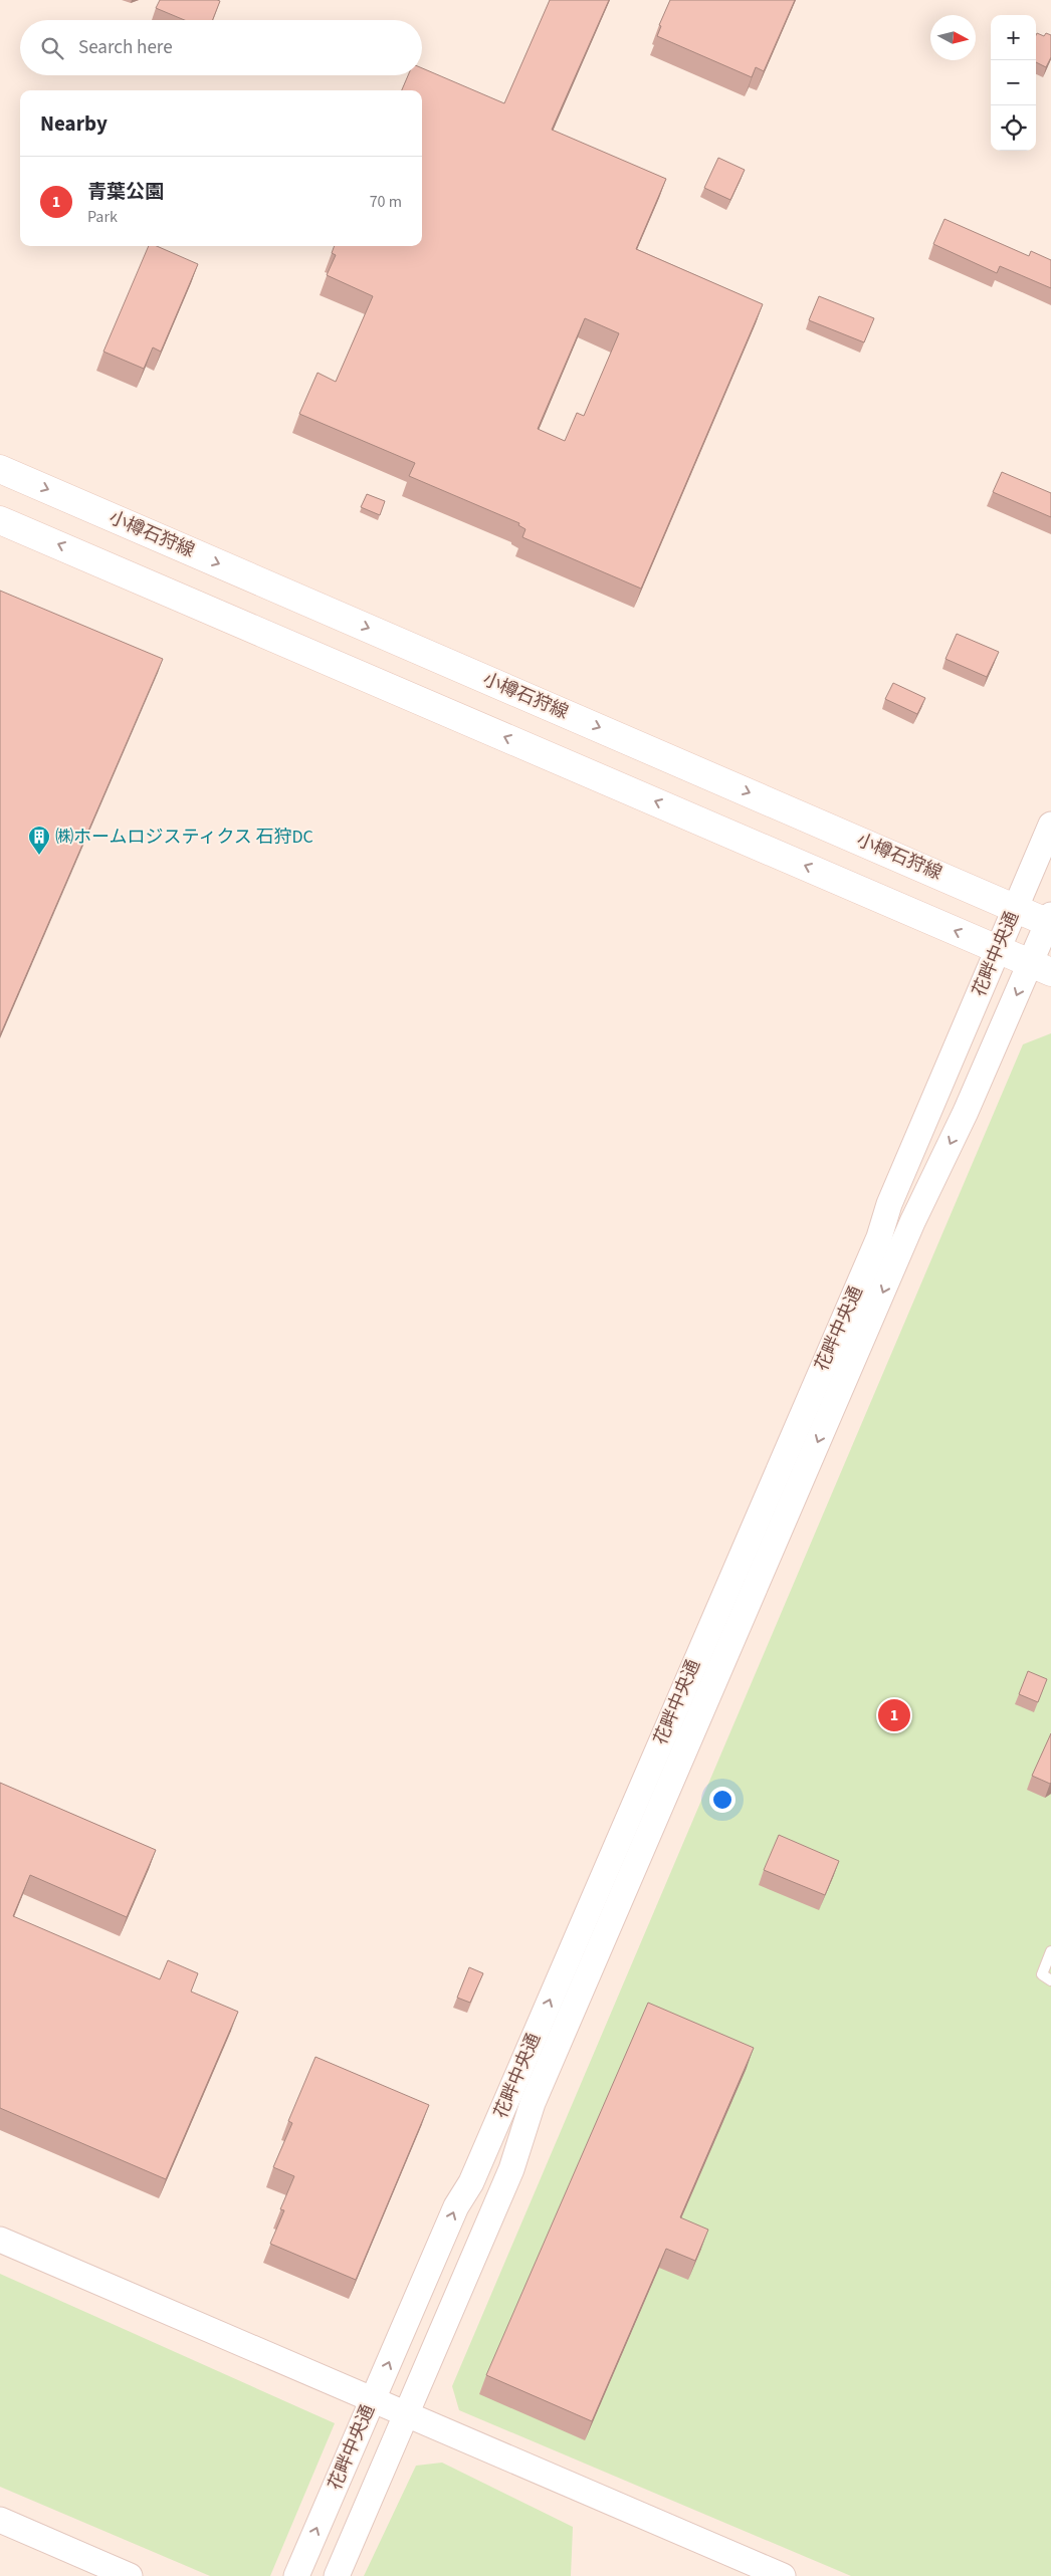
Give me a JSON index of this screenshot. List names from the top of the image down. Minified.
{"streets":{"main road":["小樽石狩線"],"street":["花畔中央通"]},"crossings":[["小樽石狩線","花畔中央通"]],"places":{"building":["㈱ホームロジスティクス 石狩DC"]},"north":"right","page":{"map_buttons":["+","−"],"search":"Search here","heading":"Nearby","list":[{"mark":"1","name":"青葉公園","note":"Park","value":"70 m"}],"pins":"1"}}
